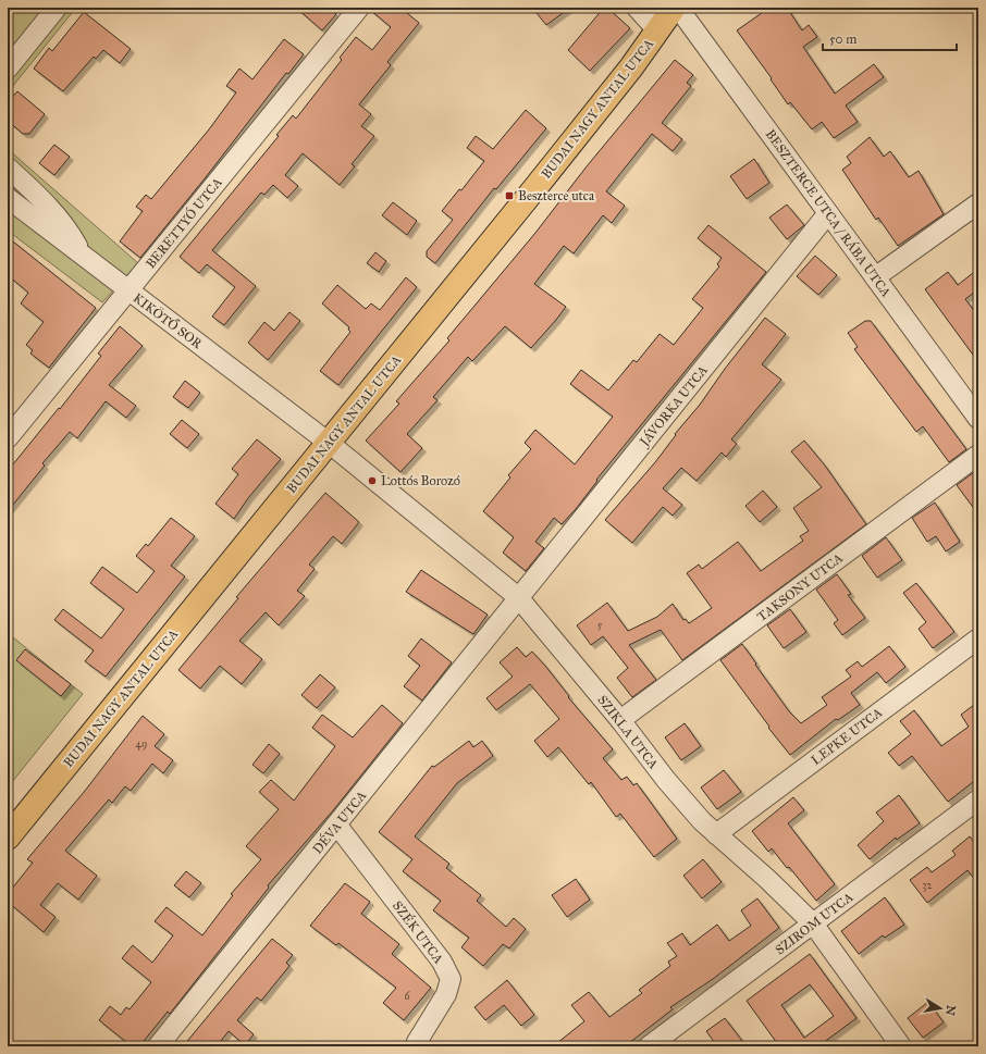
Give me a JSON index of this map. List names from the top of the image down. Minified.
{"streets":{"main road":["BUDAI NAGY ANTAL UTCA"],"street":["BESZTERCE UTCA / RÁBA UTCA","BERETTYÓ UTCA","KIKÖTŐ SOR","JÁVORKA UTCA","TAKSONY UTCA","SZIKLA UTCA","LEPKE UTCA","DÉVA UTCA","SZIROM UTCA","SZÉK UTCA"]},"crossings":[["BUDAI NAGY ANTAL UTCA","KIKÖTŐ SOR"],["BUDAI NAGY ANTAL UTCA","SZIKLA UTCA"],["BESZTERCE UTCA / RÁBA UTCA","JÁVORKA UTCA"],["BERETTYÓ UTCA","KIKÖTŐ SOR"],["KIKÖTŐ SOR","SZIKLA UTCA"],["JÁVORKA UTCA","SZIKLA UTCA"],["JÁVORKA UTCA","DÉVA UTCA"],["TAKSONY UTCA","SZIKLA UTCA"],["SZIKLA UTCA","LEPKE UTCA"],["SZIKLA UTCA","DÉVA UTCA"],["SZIKLA UTCA","SZIROM UTCA"],["DÉVA UTCA","SZÉK UTCA"]],"places":{"transit":["Beszterce utca"],"other":["Lottós Borozó"]},"house_numbers":["5","49","32","6"],"scale_bar":"50 m","north":"right"}
